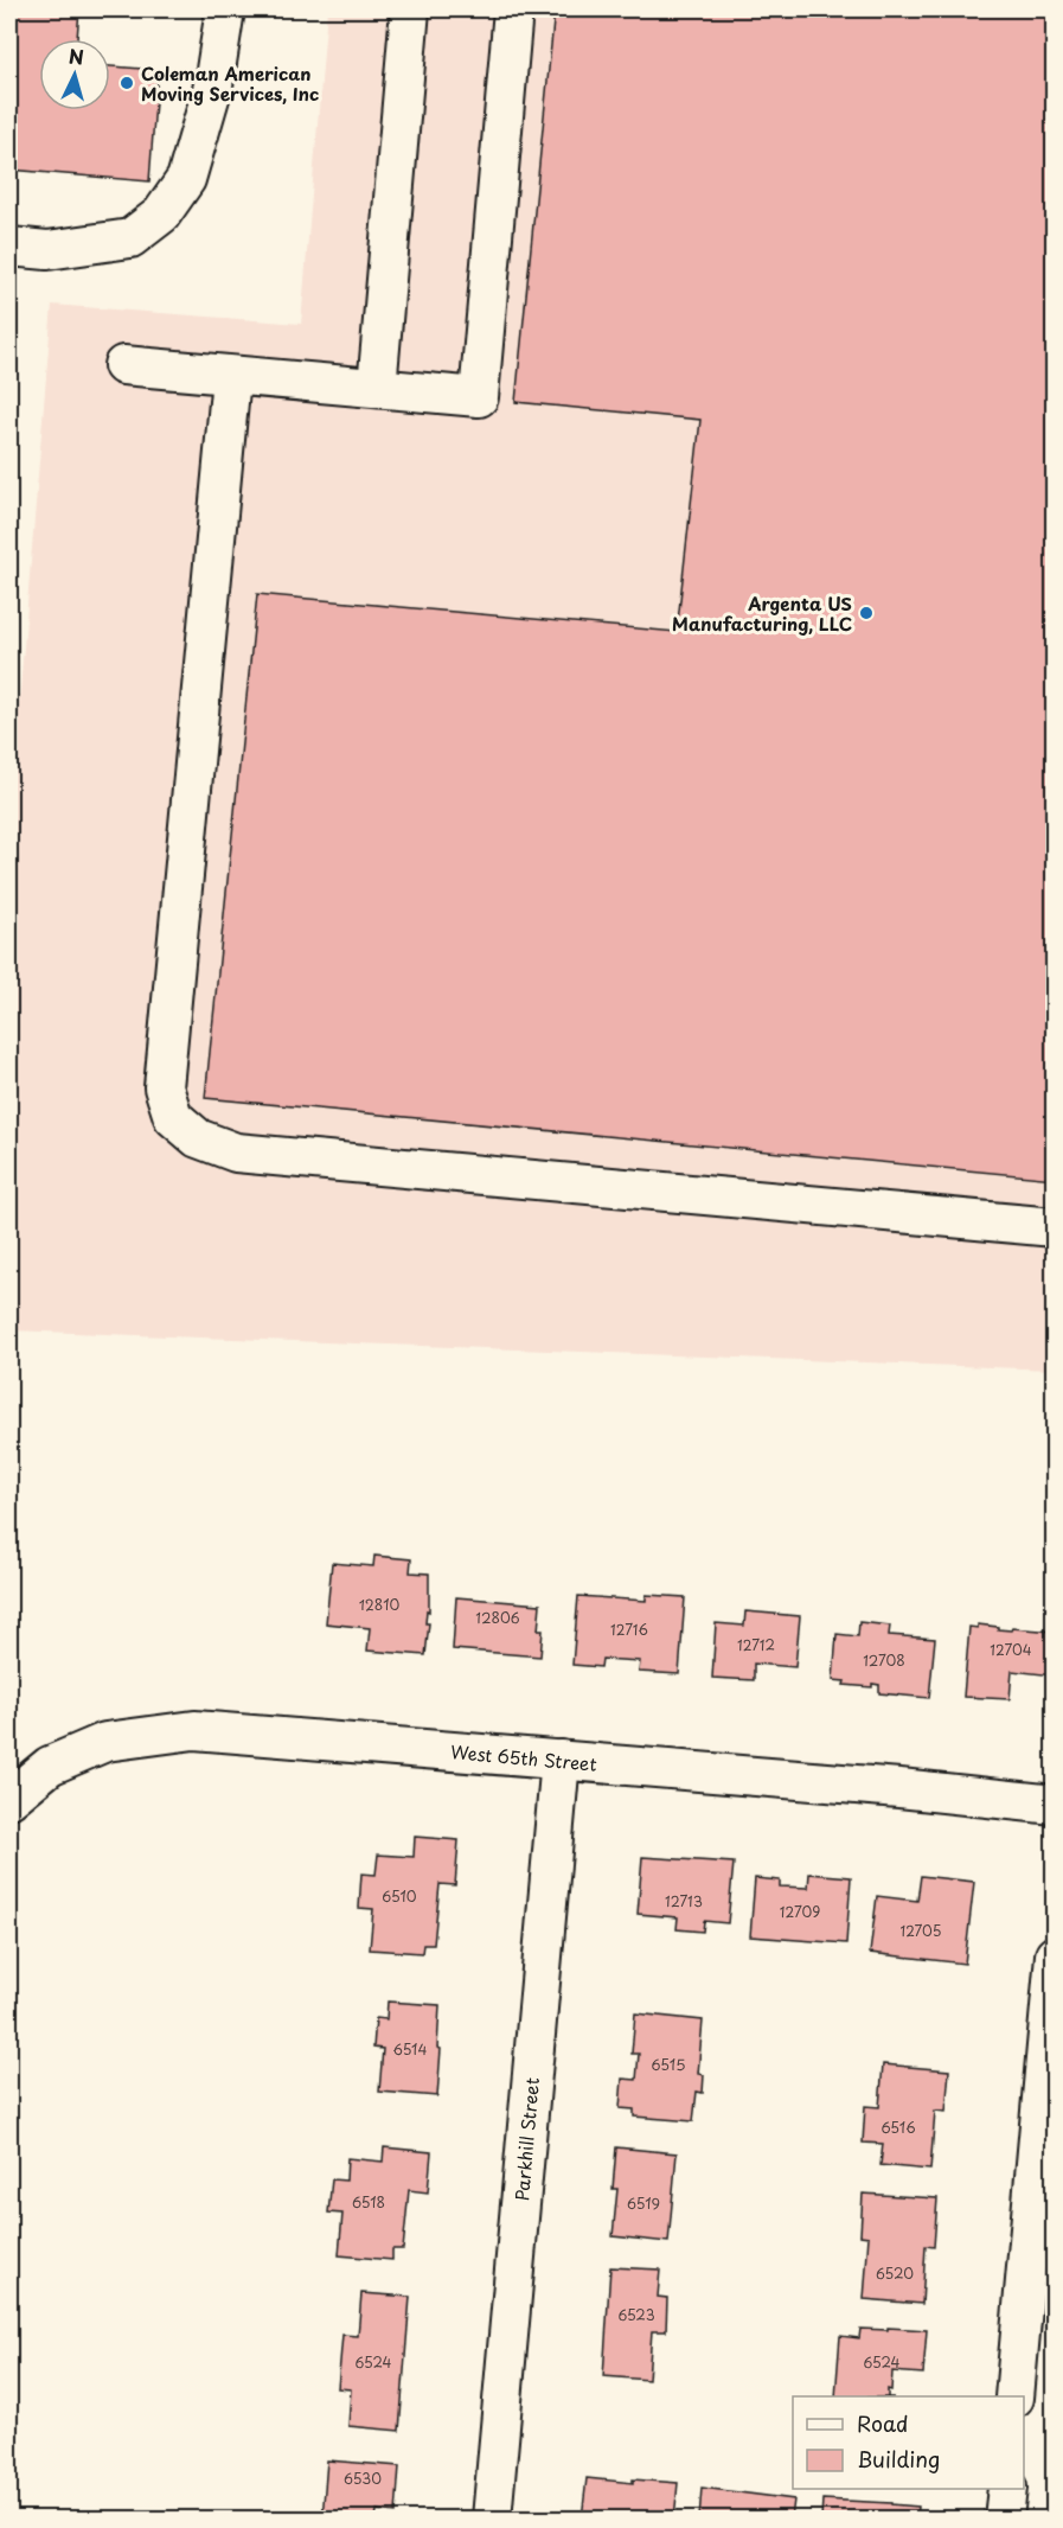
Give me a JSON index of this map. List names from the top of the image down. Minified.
{"streets":{"street":["West 65th Street","Parkhill Street"]},"crossings":[["West 65th Street","Parkhill Street"]],"places":["Coleman American Moving Services, Inc","Argenta US Manufacturing, LLC"],"house_numbers":["12810","12806","12716","12712","12704","12708","6510","12713","12709","12705","6514","6515","6516","6518","6519","6520","6523","6524","6524","6530"],"legend":["Road","Building"],"north":"top"}
